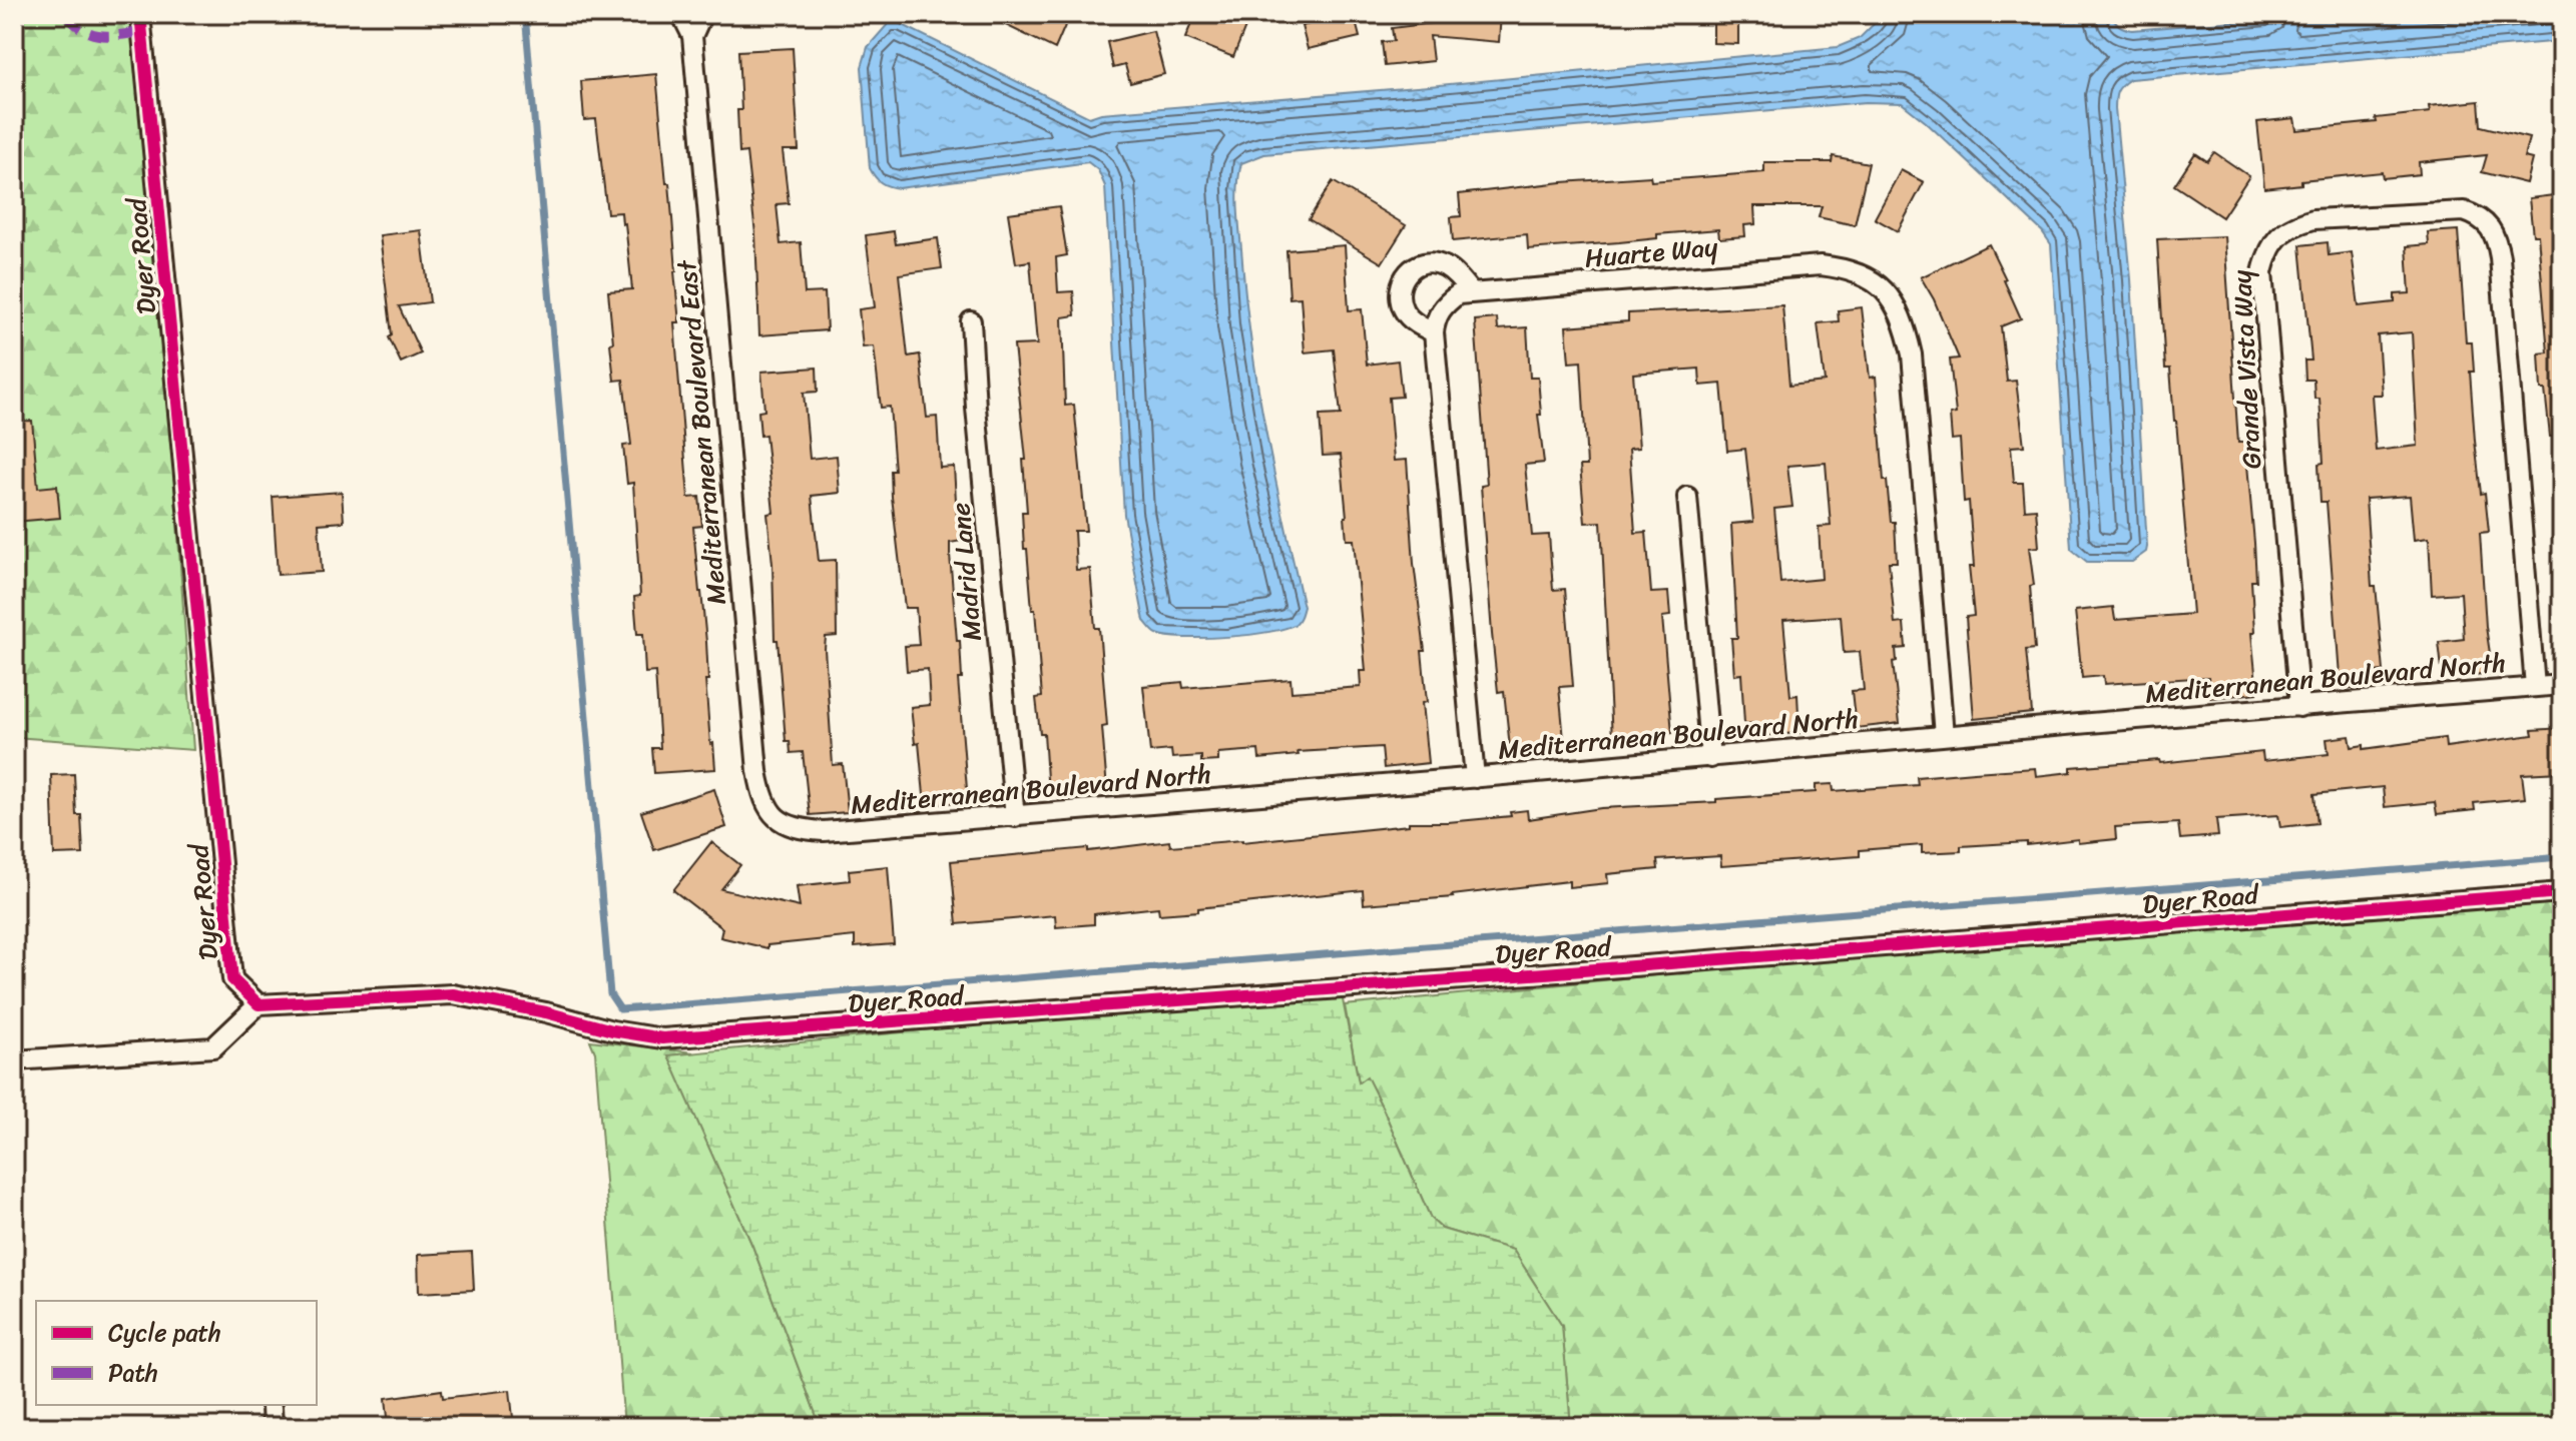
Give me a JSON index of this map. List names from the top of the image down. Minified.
{"streets":{"street":["Huarte Way","Dyer Road","Grande Vista Way","Mediterranean Boulevard East","Madrid Lane","Mediterranean Boulevard North"]},"crossings":[["Huarte Way","Mediterranean Boulevard North"],["Grande Vista Way","Mediterranean Boulevard North"],["Mediterranean Boulevard East","Mediterranean Boulevard North"],["Madrid Lane","Mediterranean Boulevard North"]],"legend":["Cycle path","Path"]}
